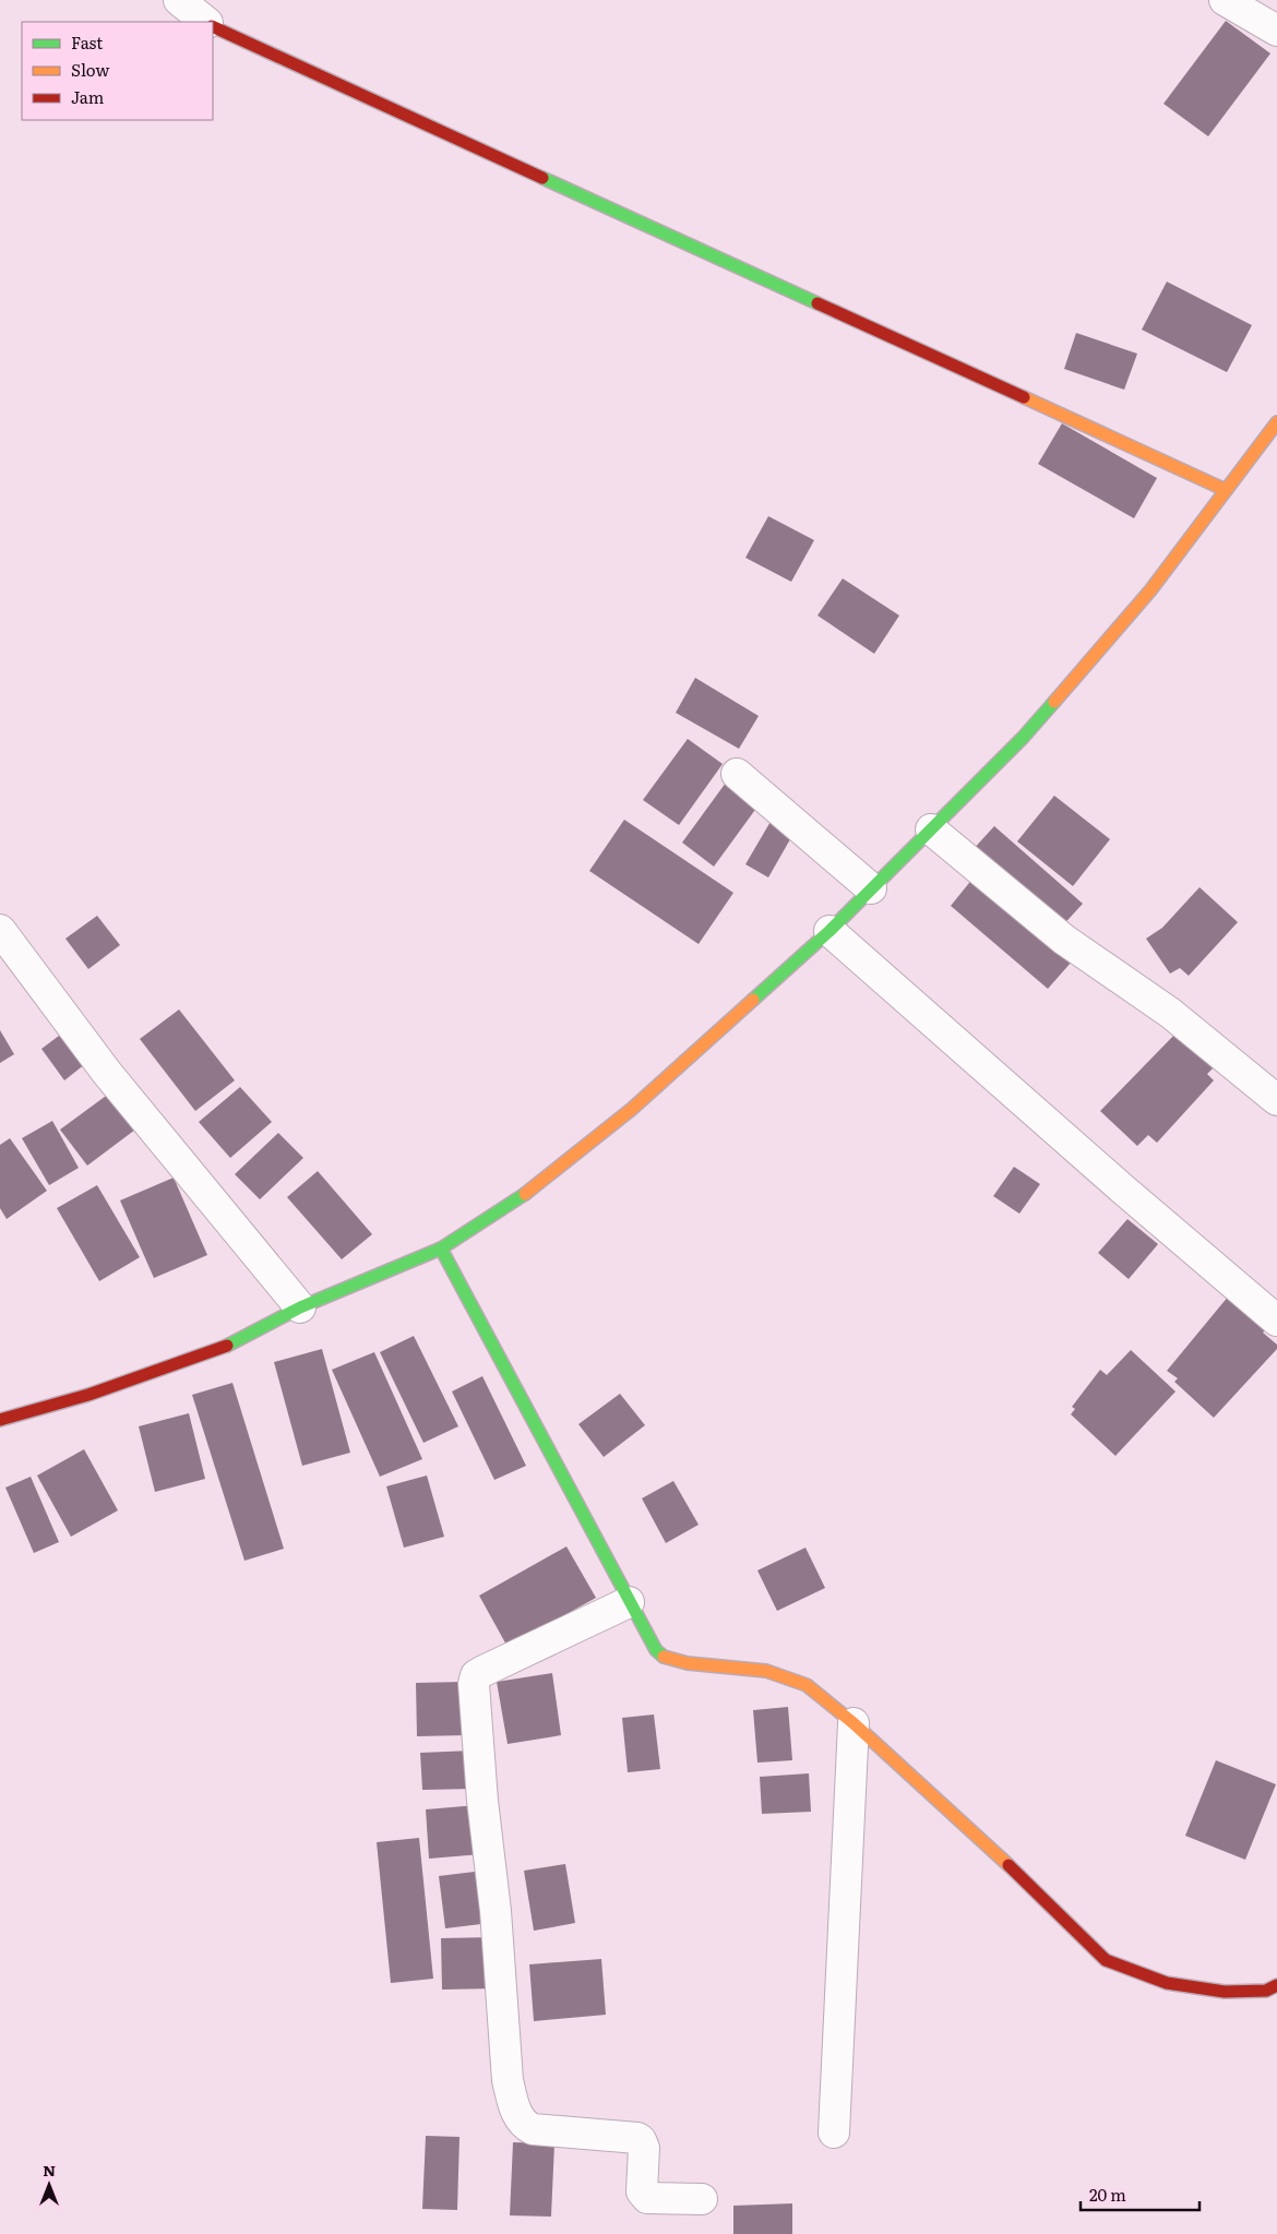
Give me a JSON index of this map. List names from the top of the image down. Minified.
{"legend":["Fast","Slow","Jam"],"scale_bar":"20 m","north":"top"}
